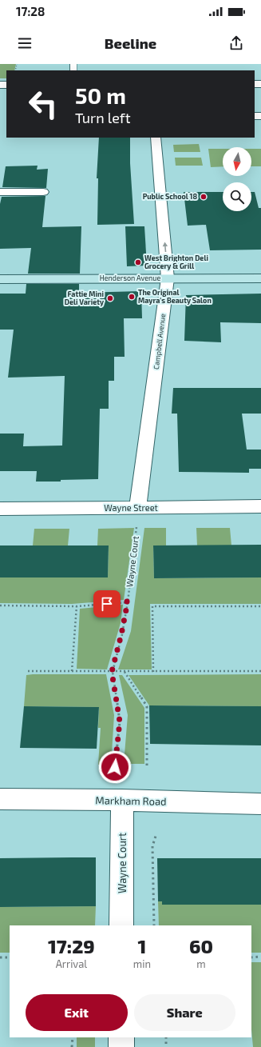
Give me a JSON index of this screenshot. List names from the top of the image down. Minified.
{"streets":{"street":["Henderson Avenue","Campbell Avenue","Wayne Street","Wayne Court","Markham Road"]},"crossings":[["Henderson Avenue","Campbell Avenue"],["Campbell Avenue","Wayne Street"],["Wayne Court","Markham Road"]],"one_way":["Campbell Avenue"],"places":["Public School 18","West Brighton Deli Grocery & Grill","The Original Mayra's Beauty Salon","Fattie Mini Deli Variety"],"north":"bottom","page":{"status":"17:28","header":"Beeline","turn":["50 m","Turn left"],"eta":["17:29","Arrival","1","min","60","m"],"buttons":["Exit","Share"]}}
